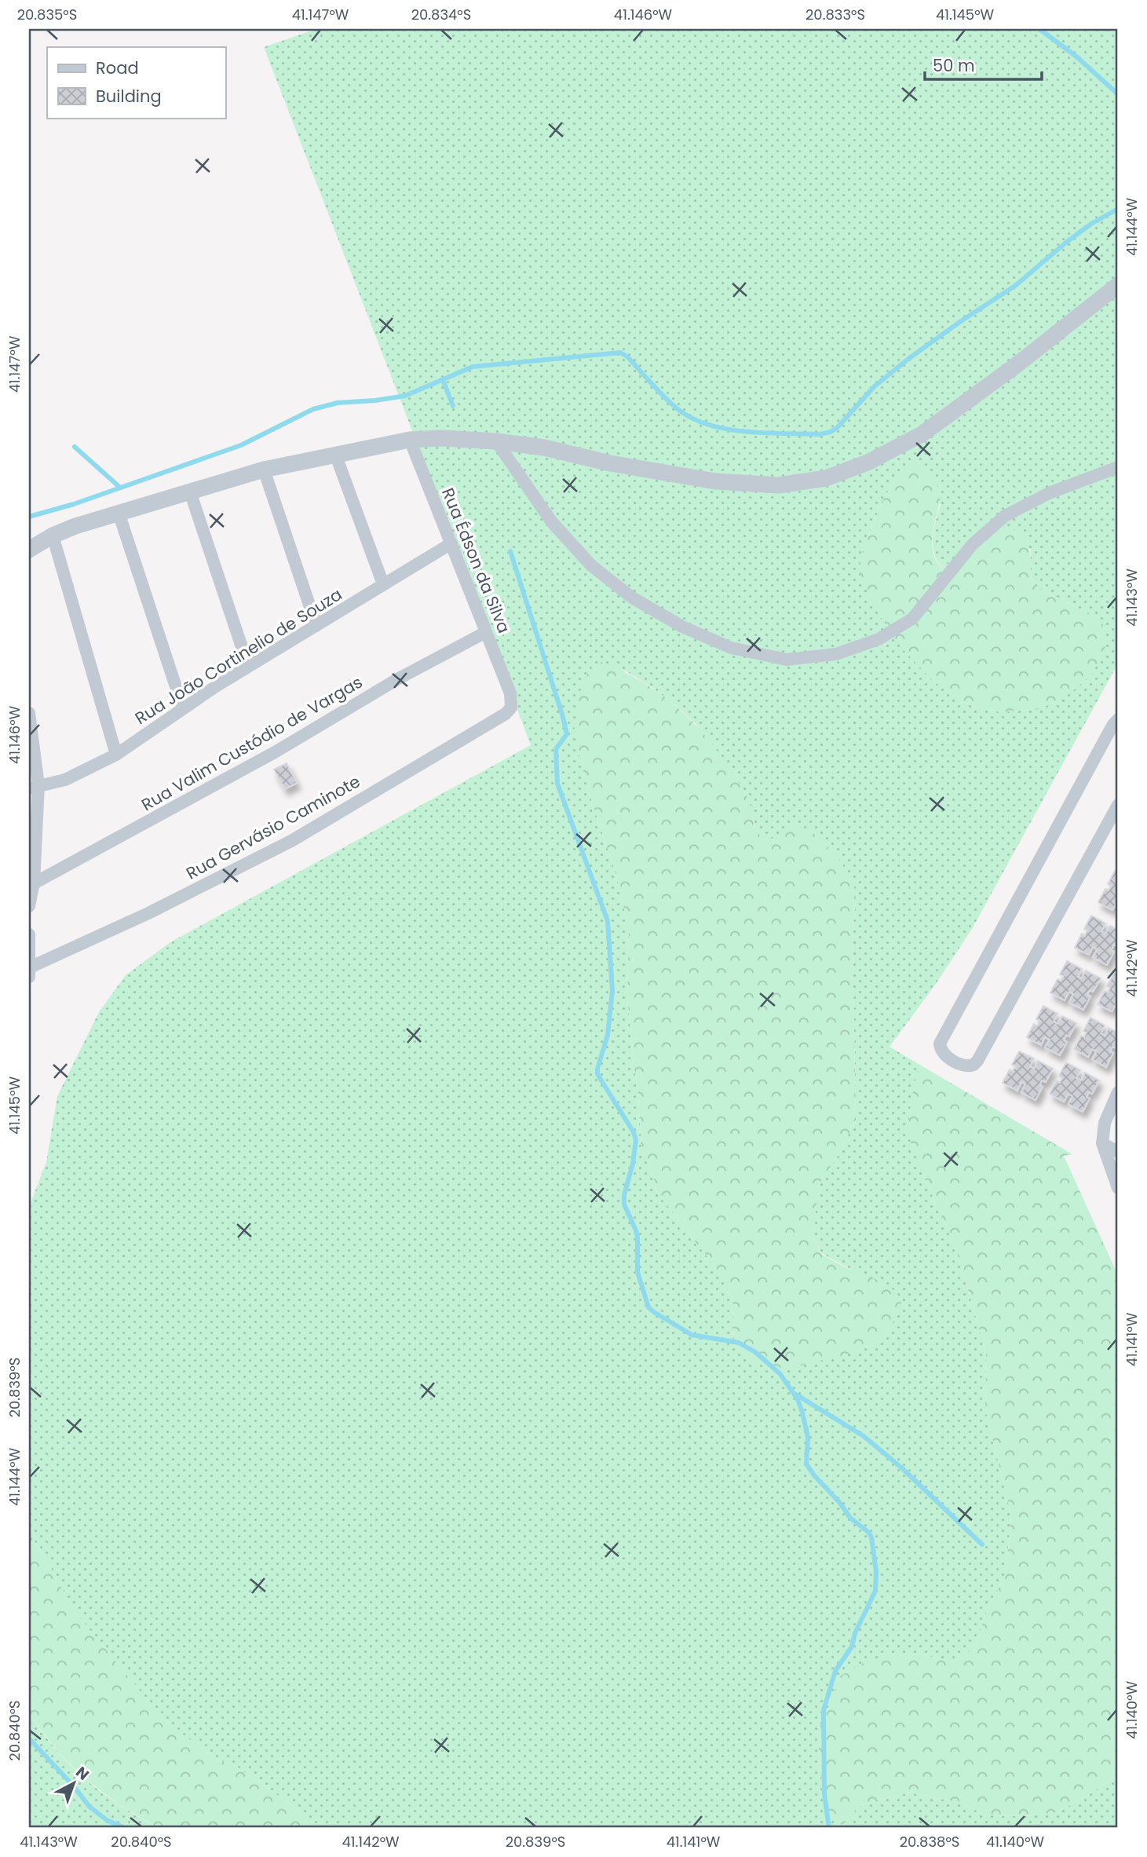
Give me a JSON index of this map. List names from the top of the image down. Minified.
{"streets":{"street":["Rua Édson da Silva","Rua João Cortinelio de Souza","Rua Valim Custódio de Vargas","Rua Gervásio Caminote"]},"crossings":[["Rua Édson da Silva","Rua João Cortinelio de Souza"],["Rua Édson da Silva","Rua Valim Custódio de Vargas"],["Rua Édson da Silva","Rua Gervásio Caminote"]],"legend":["Road","Building"],"scale_bar":"50 m","north":"top right","coordinates":["20.835°S","41.147°W","20.834°S","41.146°W","20.833°S","41.145°W","41.144°W","41.143°W","41.142°W","41.141°W","20.839°S","41.140°W","20.840°S","20.838°S"]}
